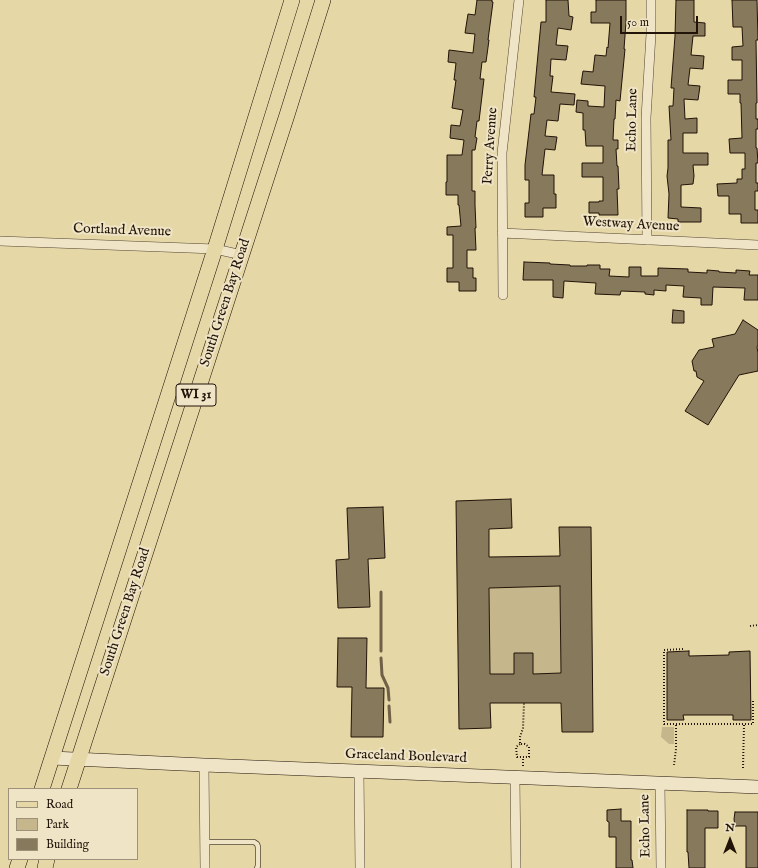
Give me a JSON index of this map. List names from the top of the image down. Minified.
{"streets":{"main road":["South Green Bay Road","WI 31"],"street":["Echo Lane","Perry Avenue","Westway Avenue","Cortland Avenue","Graceland Boulevard"]},"crossings":[["Echo Lane","Westway Avenue"],["Echo Lane","Graceland Boulevard"],["Perry Avenue","Westway Avenue"],["Cortland Avenue","South Green Bay Road"],["South Green Bay Road","Graceland Boulevard"]],"legend":["Road","Park","Building"],"scale_bar":"50 m","north":"top"}
